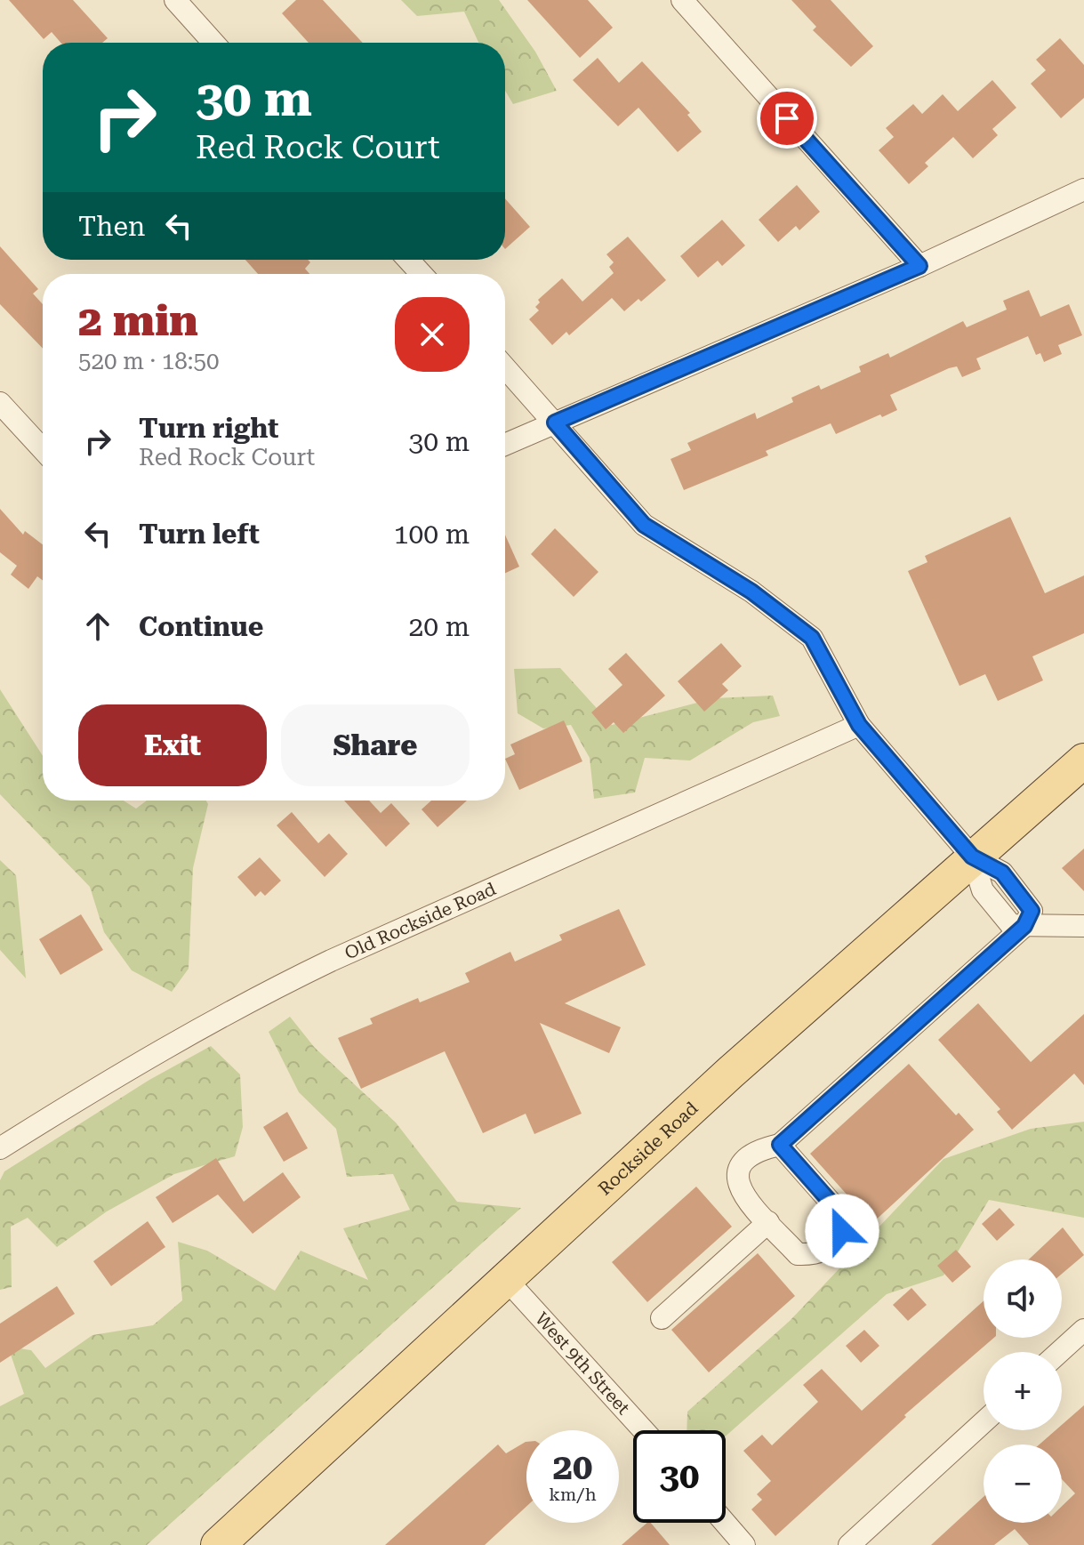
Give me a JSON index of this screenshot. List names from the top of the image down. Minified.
{"streets":{"main road":["Rockside Road"],"street":["Old Rockside Road","West 9th Street"]},"crossings":[["Rockside Road","West 9th Street"]],"page":{"turn":["30 m","Red Rock Court"],"then":"Then","heading":["2 min","520 m · 18:50"],"list":[{"name":"Turn right","note":"Red Rock Court","value":"30 m"},{"name":"Turn left","value":"100 m"},{"name":"Continue","value":"20 m"}],"buttons":["Exit","Share"],"map_buttons":["+","−"],"speed":"20 km/h","limit":"30"}}
